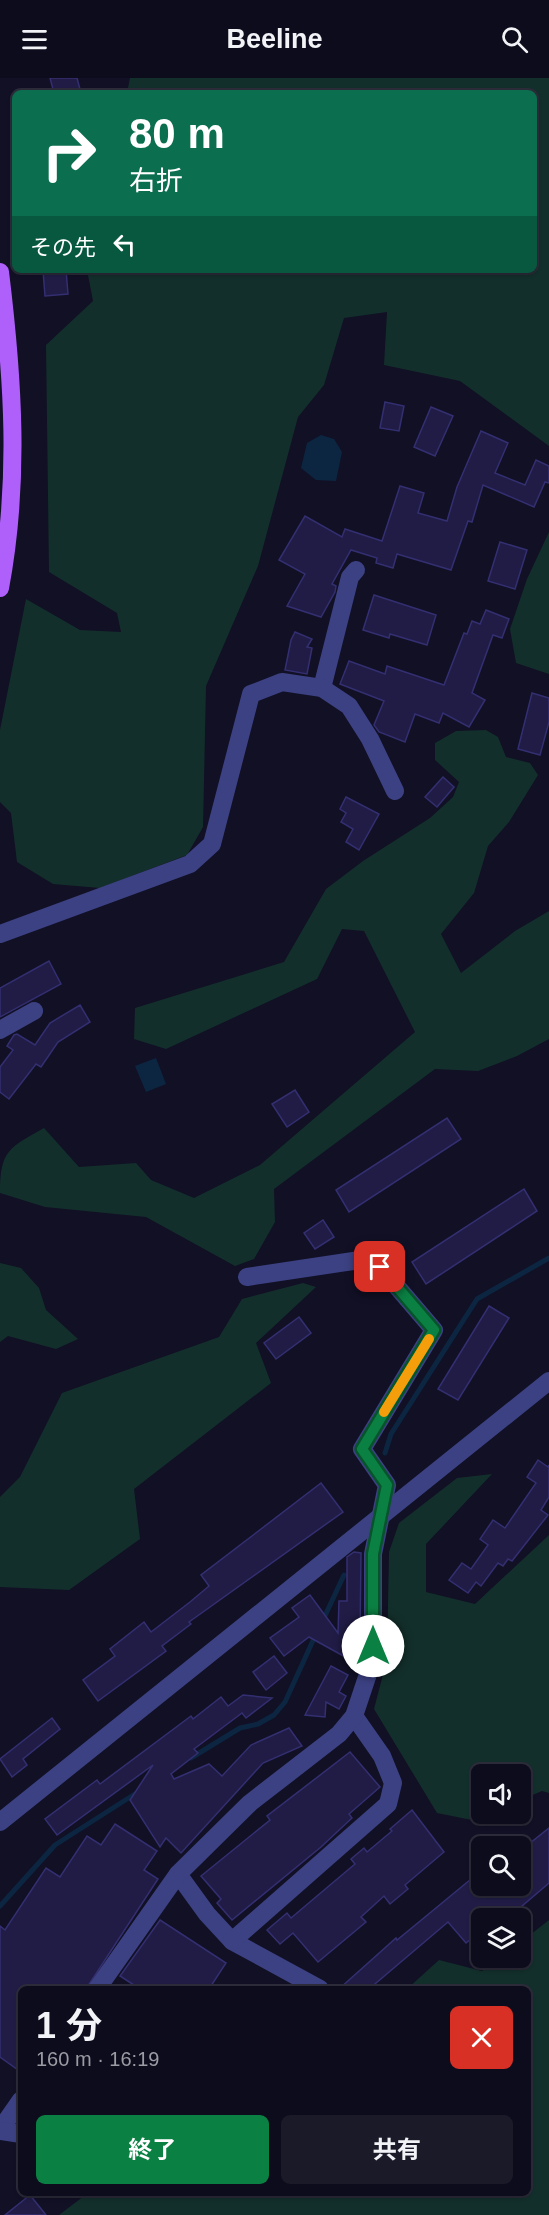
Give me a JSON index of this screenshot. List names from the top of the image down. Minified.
{"page":{"header":"Beeline","turn":["80 m","右折"],"then":"その先","heading":["1 分","160 m · 16:19"],"buttons":["終了","共有"]}}
